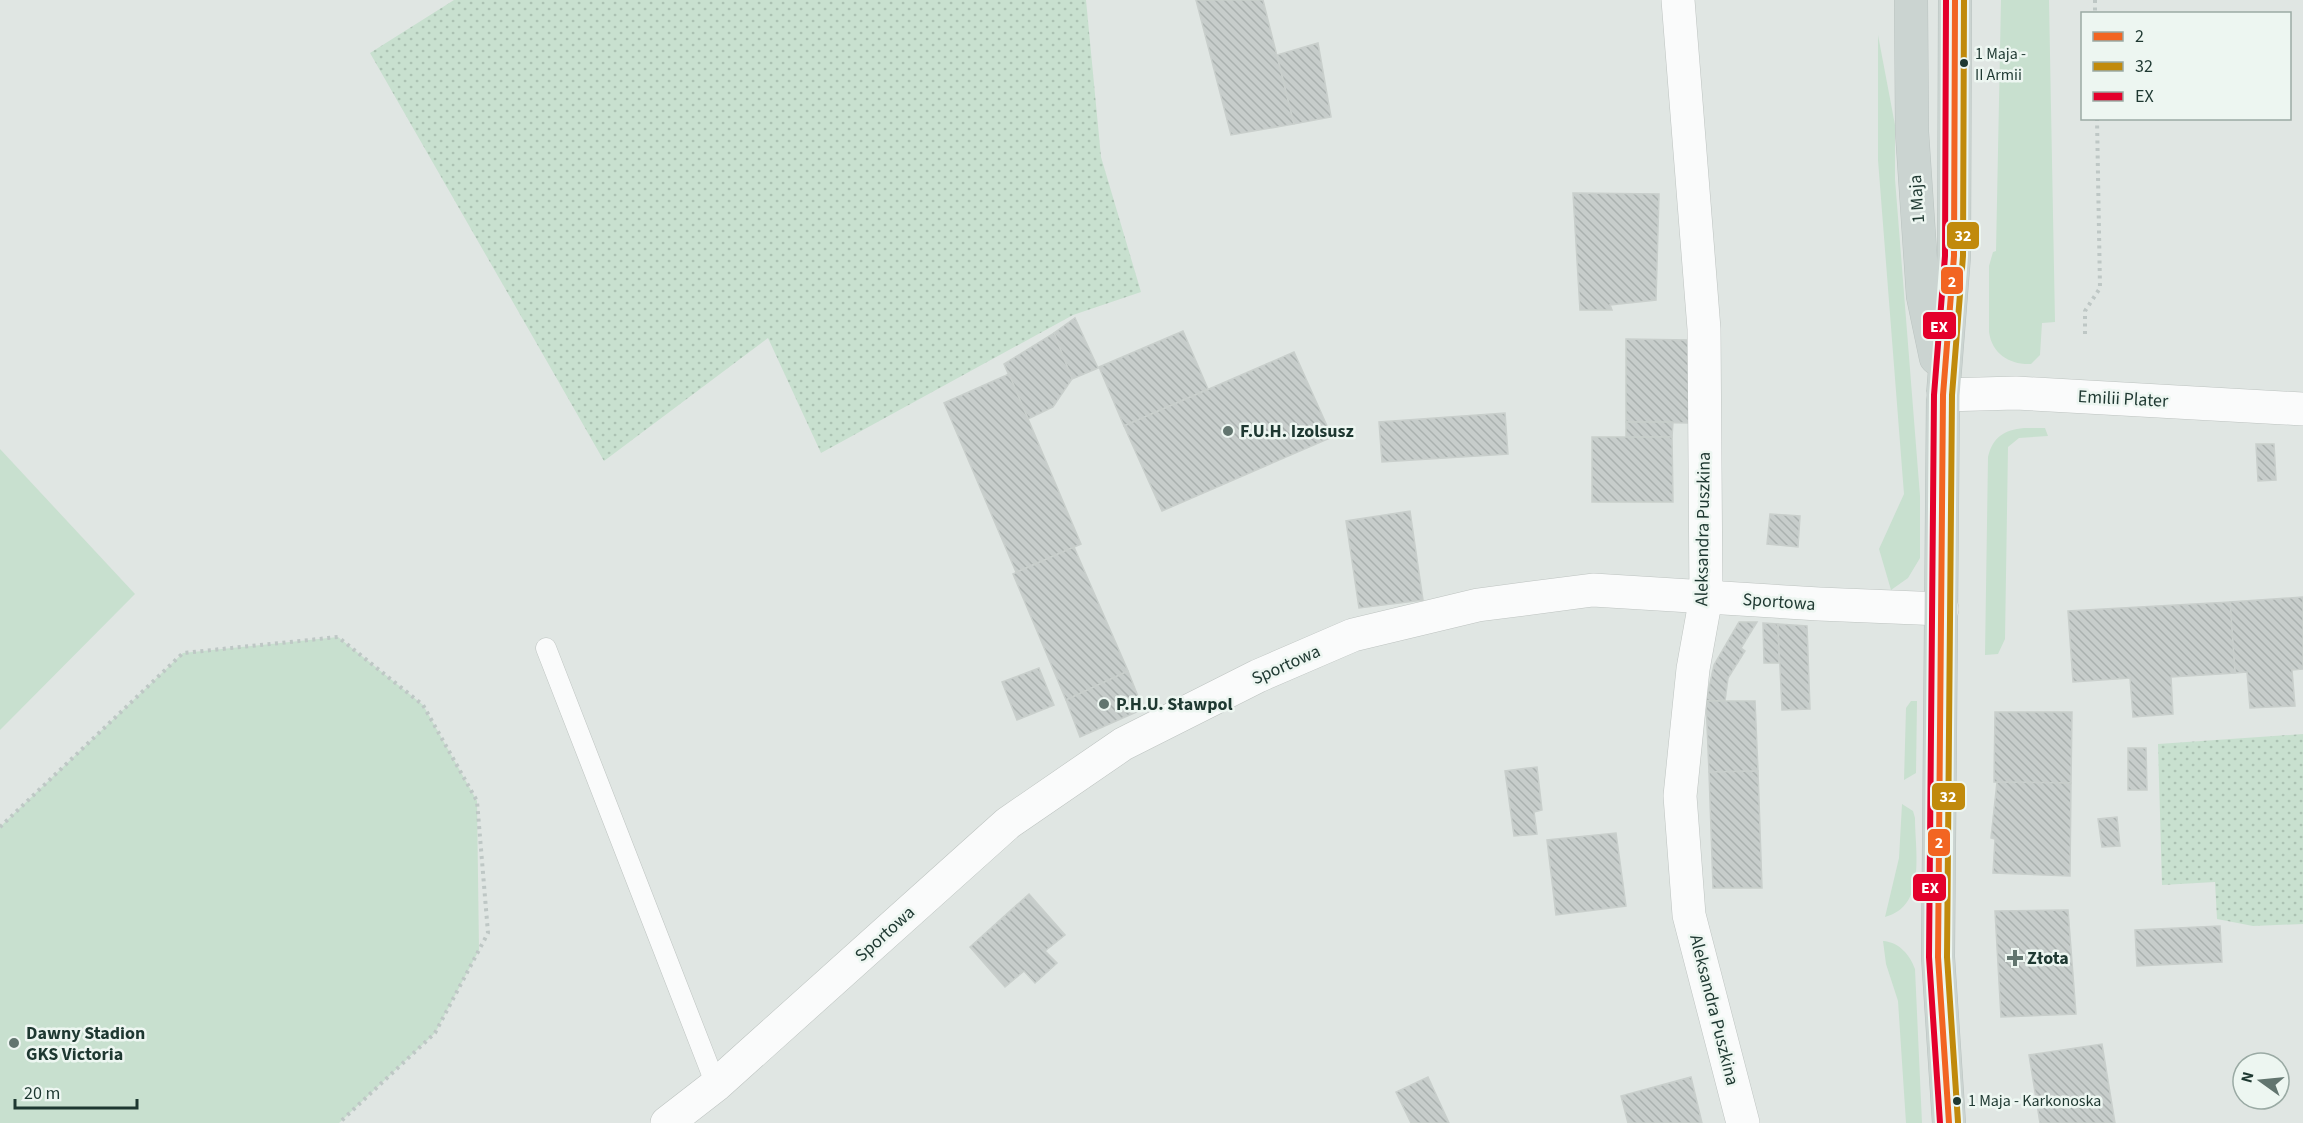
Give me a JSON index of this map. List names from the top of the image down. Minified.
{"streets":{"main road":["1 Maja"],"street":["Emilii Plater","Aleksandra Puszkina","Sportowa"]},"crossings":[["1 Maja","Emilii Plater"],["1 Maja","Sportowa"],["Aleksandra Puszkina","Sportowa"]],"places":{"other":["1 Maja - II Armii","F.U.H. Izolsusz","P.H.U. Sławpol","Dawny Stadion GKS Victoria","1 Maja - Karkonoska"],"health":["Złota"]},"lines":["transit line 2","transit line 32","transit line EX"],"legend":["2","32","EX"],"scale_bar":"20 m","north":"left"}
